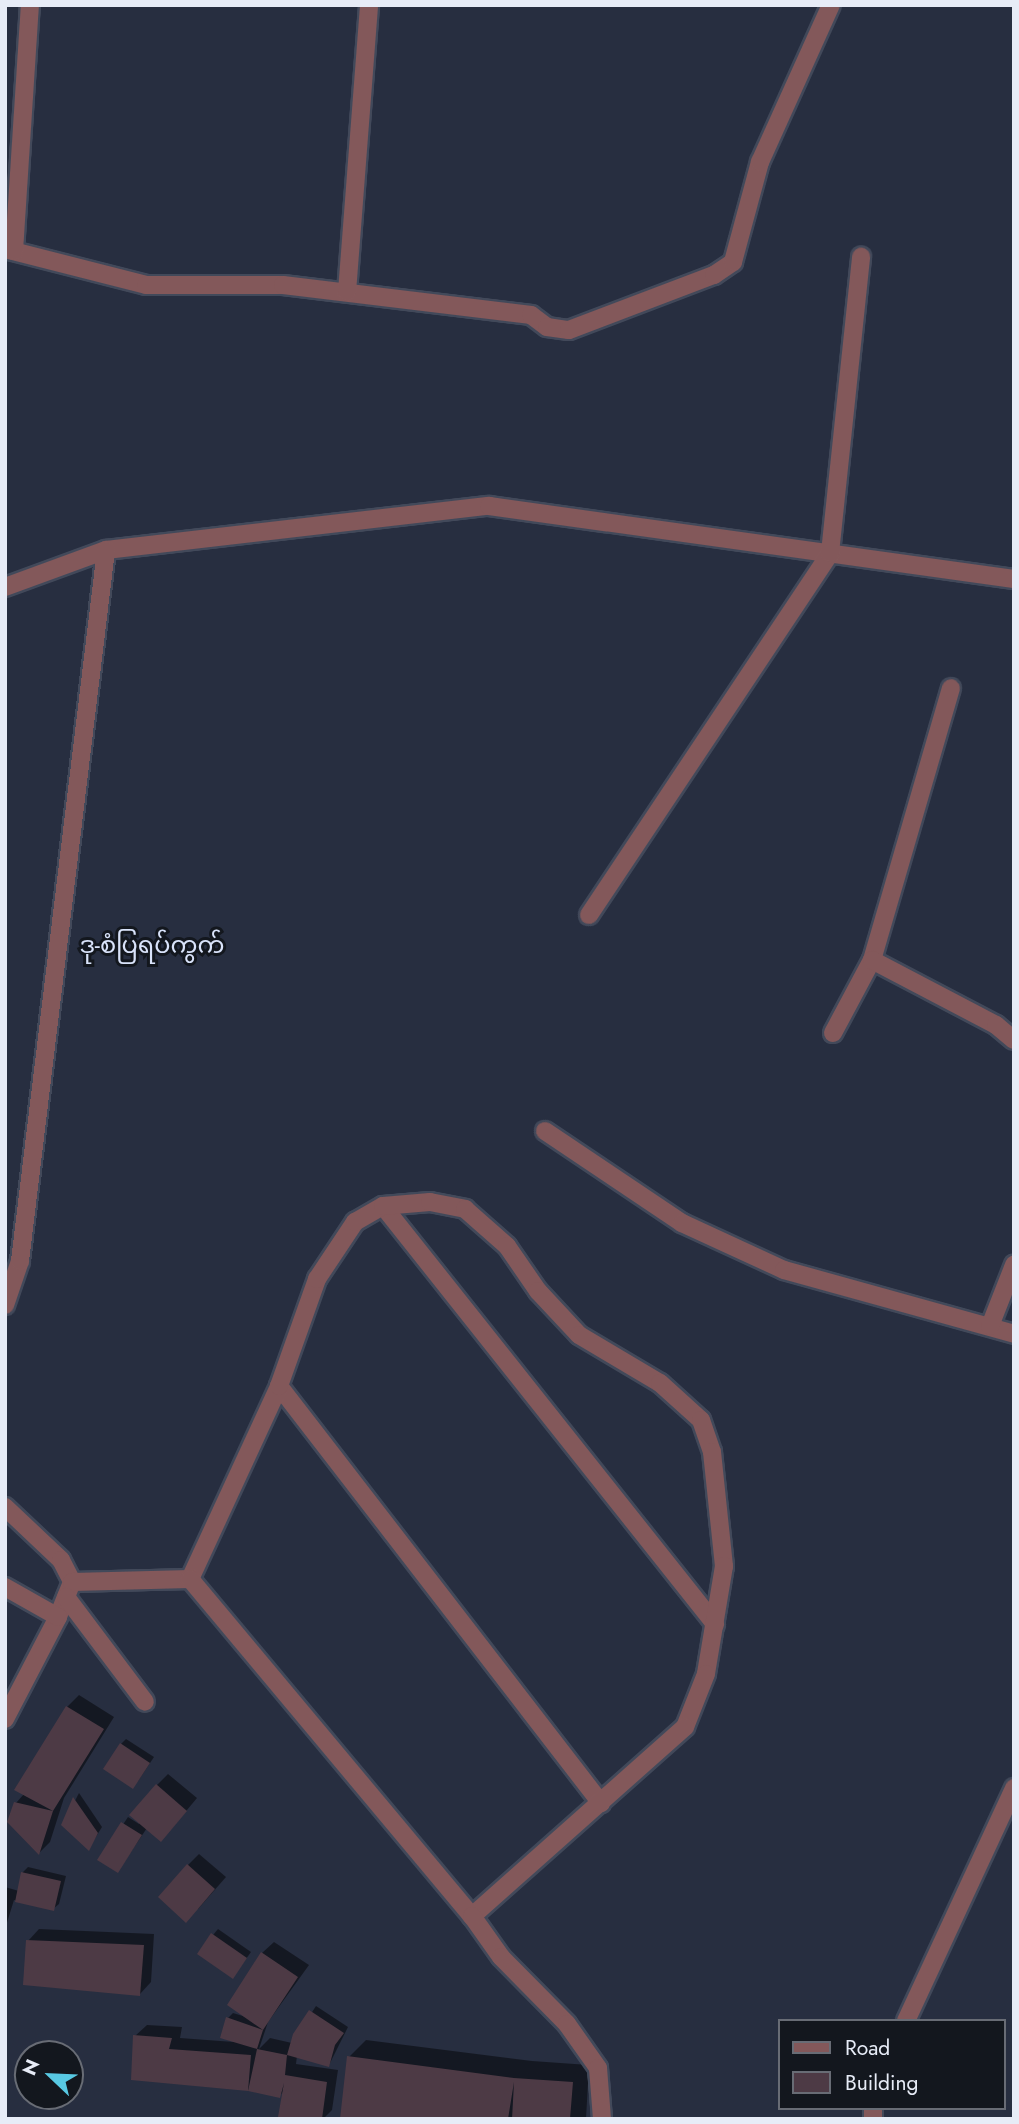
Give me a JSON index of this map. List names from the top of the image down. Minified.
{"districts":["ဒု-စံပြရပ်ကွက်"],"legend":["Road","Building"],"north":"top left"}
